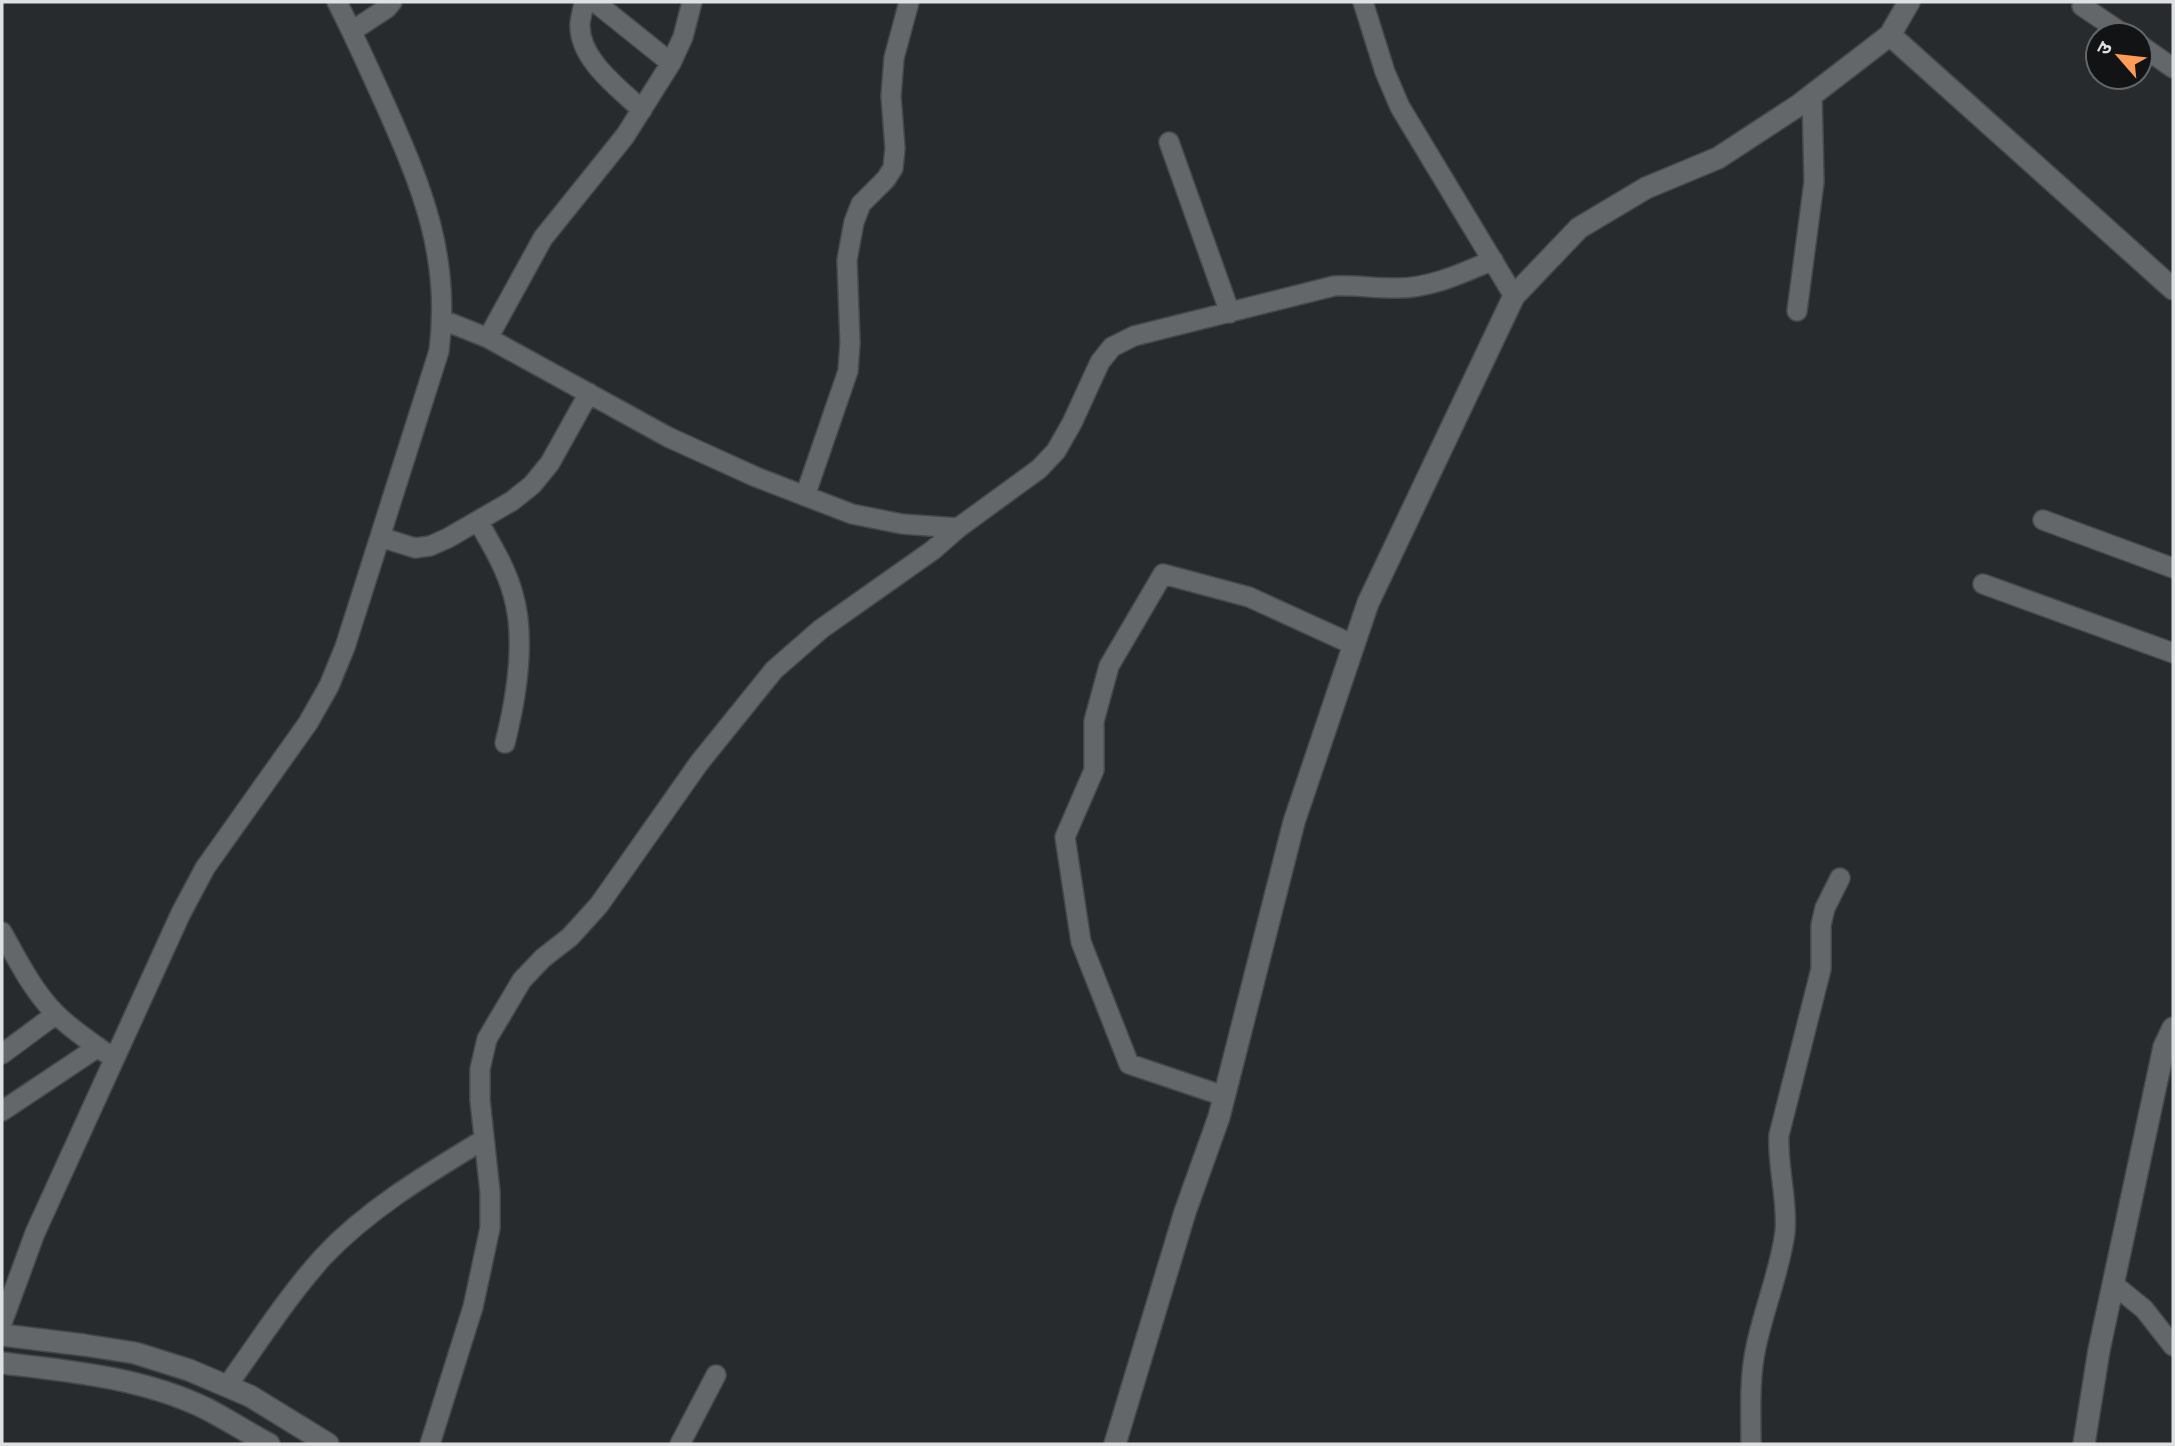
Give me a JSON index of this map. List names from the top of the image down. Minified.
{"north":"top left"}
